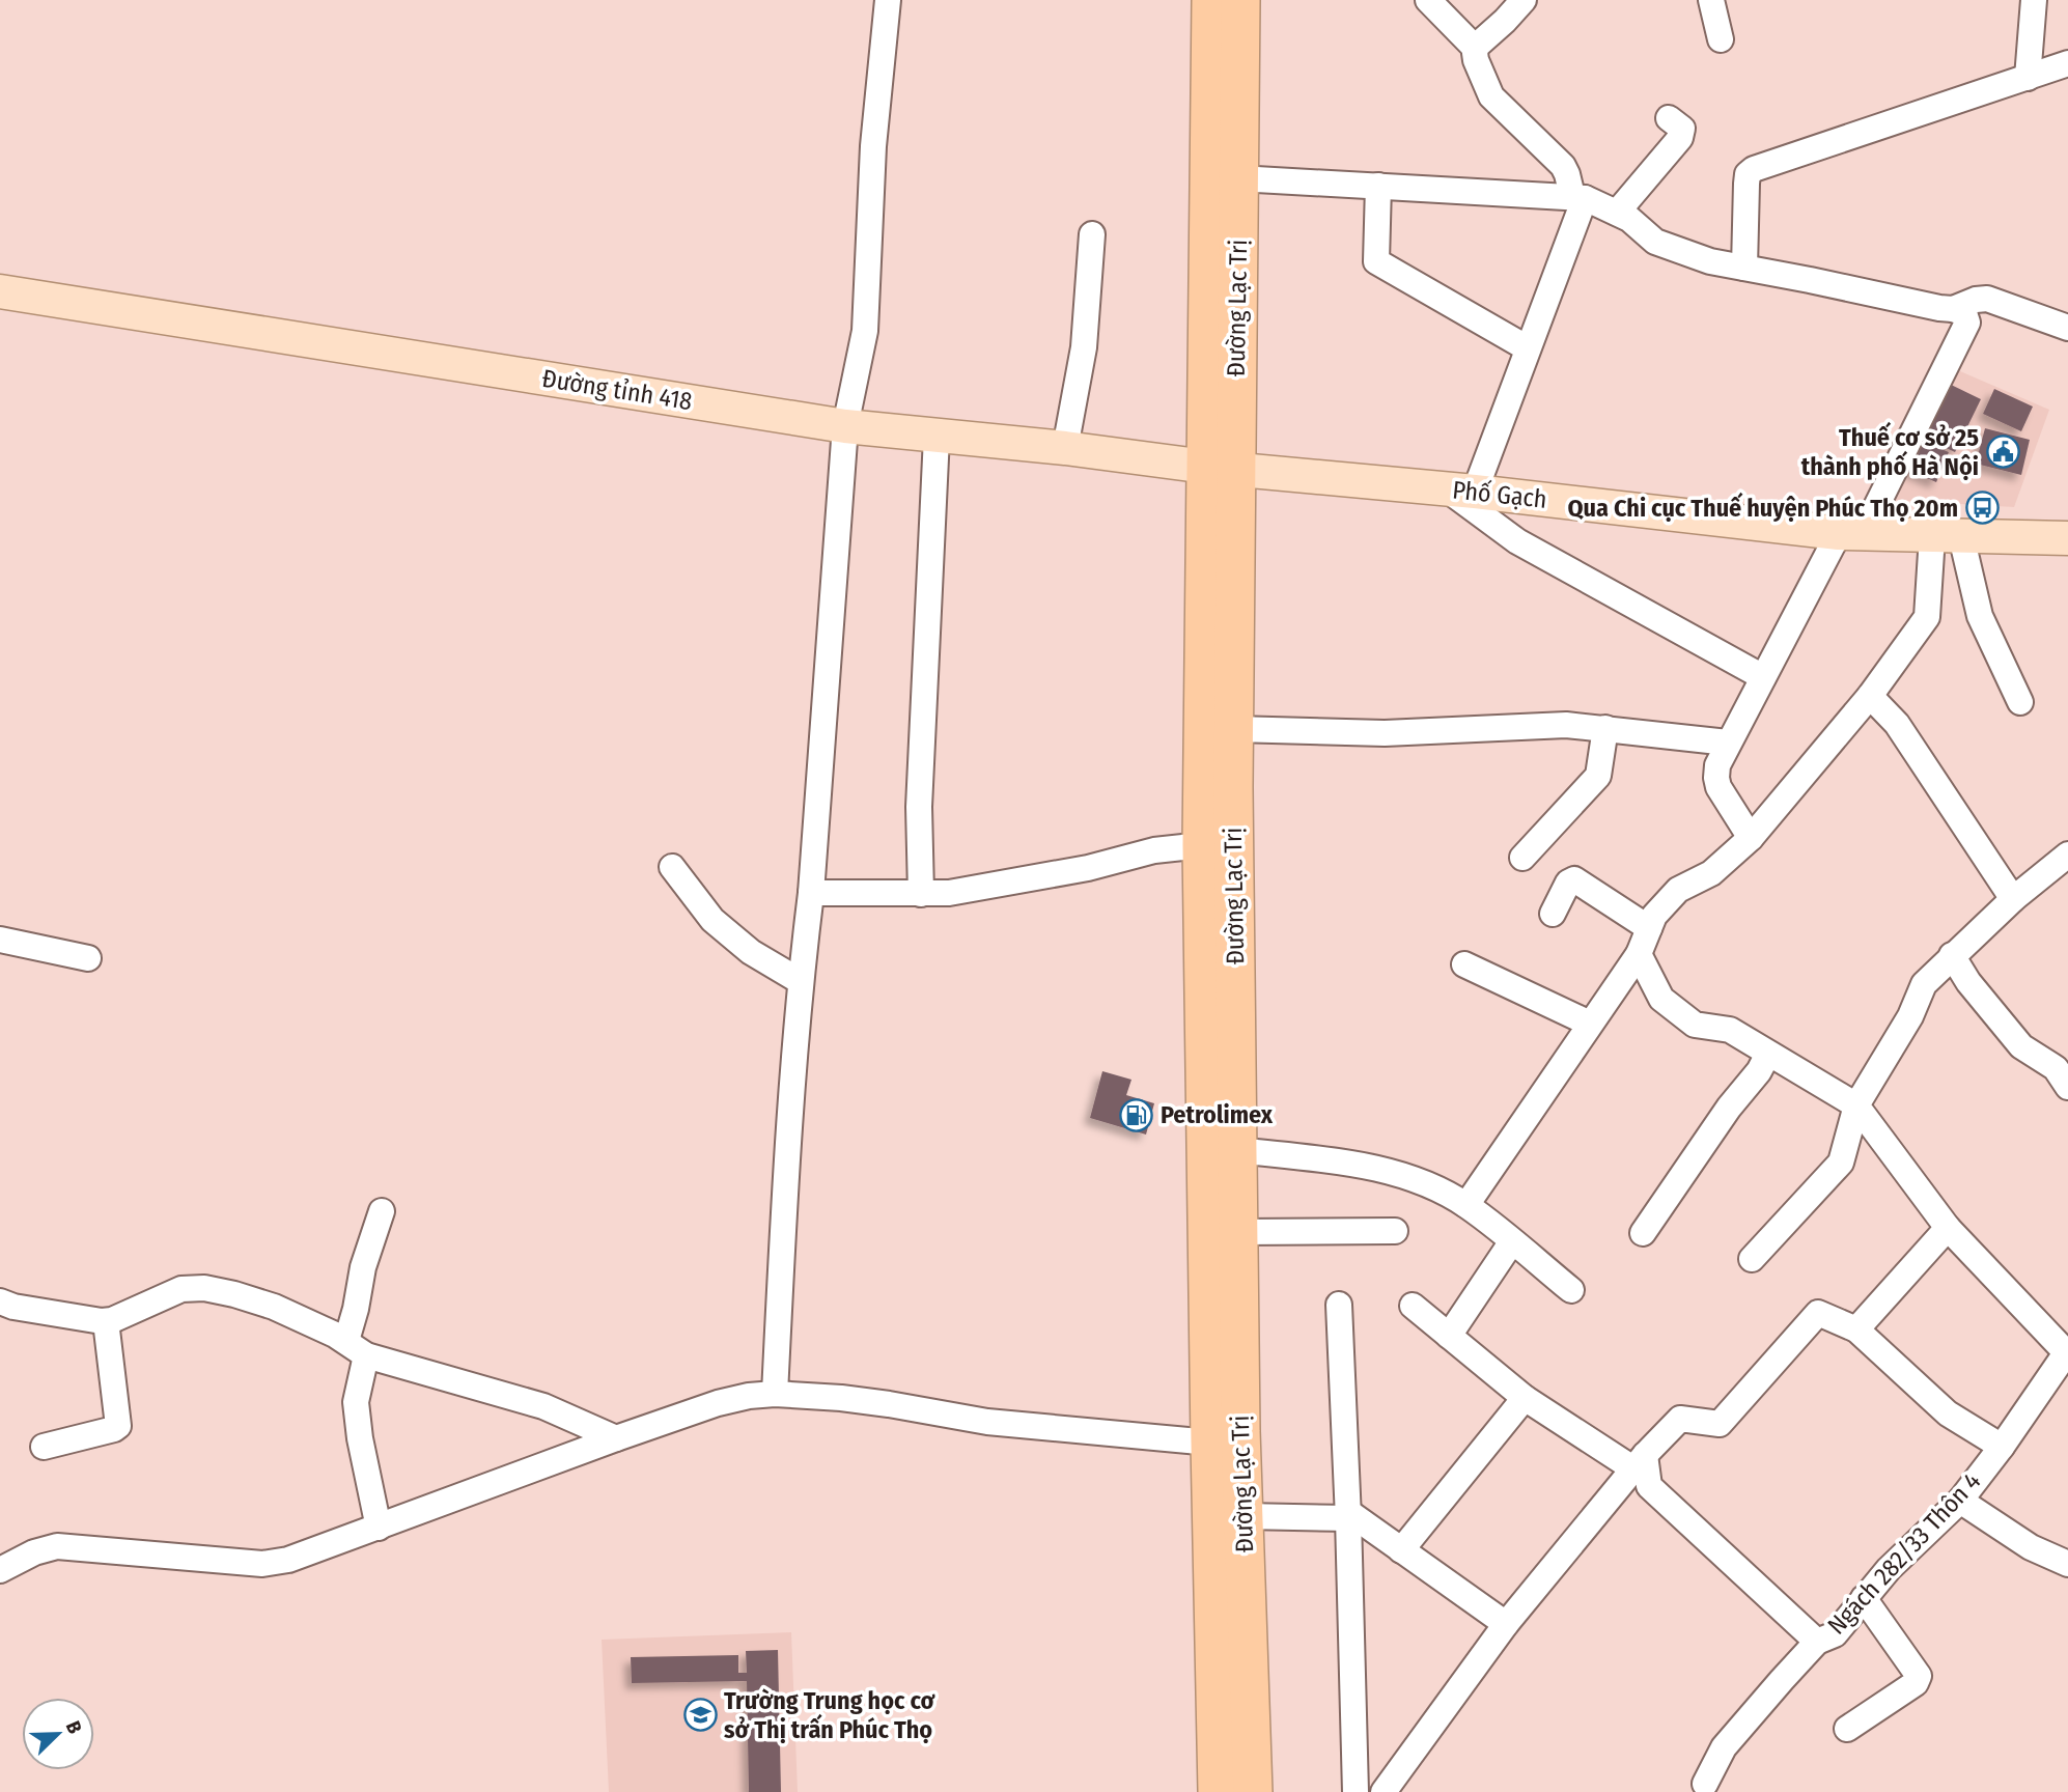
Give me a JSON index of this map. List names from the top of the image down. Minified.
{"streets":{"highway":["Đường Lạc Trị"],"main road":["Đường tỉnh 418","Phố Gạch"],"street":["Ngách 282/33 Thôn 4"]},"crossings":[["Đường Lạc Trị","Đường tỉnh 418"],["Đường Lạc Trị","Phố Gạch"],["Đường tỉnh 418","Phố Gạch"]],"places":{"public building":["Thuế cơ sở 25 thành phố Hà Nội"],"bus stop":["Qua Chi cục Thuế huyện Phúc Thọ 20m"],"fuel station":["Petrolimex"],"school or university":["Trường Trung học cơ sở Thị trấn Phúc Thọ"]},"north":"top right"}
